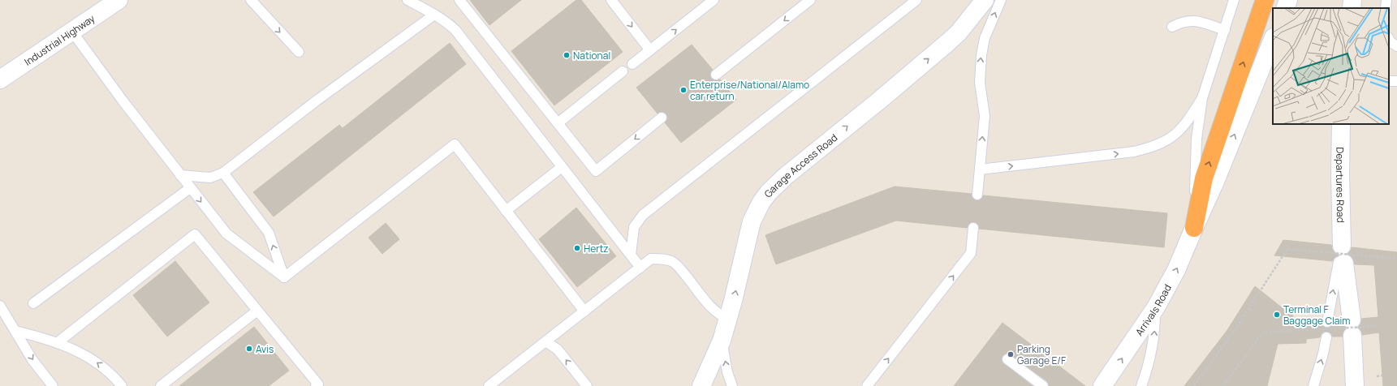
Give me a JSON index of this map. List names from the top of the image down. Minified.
{"streets":{"street":["Industrial Highway","Garage Access Road","Departures Road","Arrivals Road"]},"one_way":["Garage Access Road","Arrivals Road"],"places":["National","Enterprise/National/Alamo car return","Hertz","Terminal F Baggage Claim","Avis","Parking Garage E/F"]}
